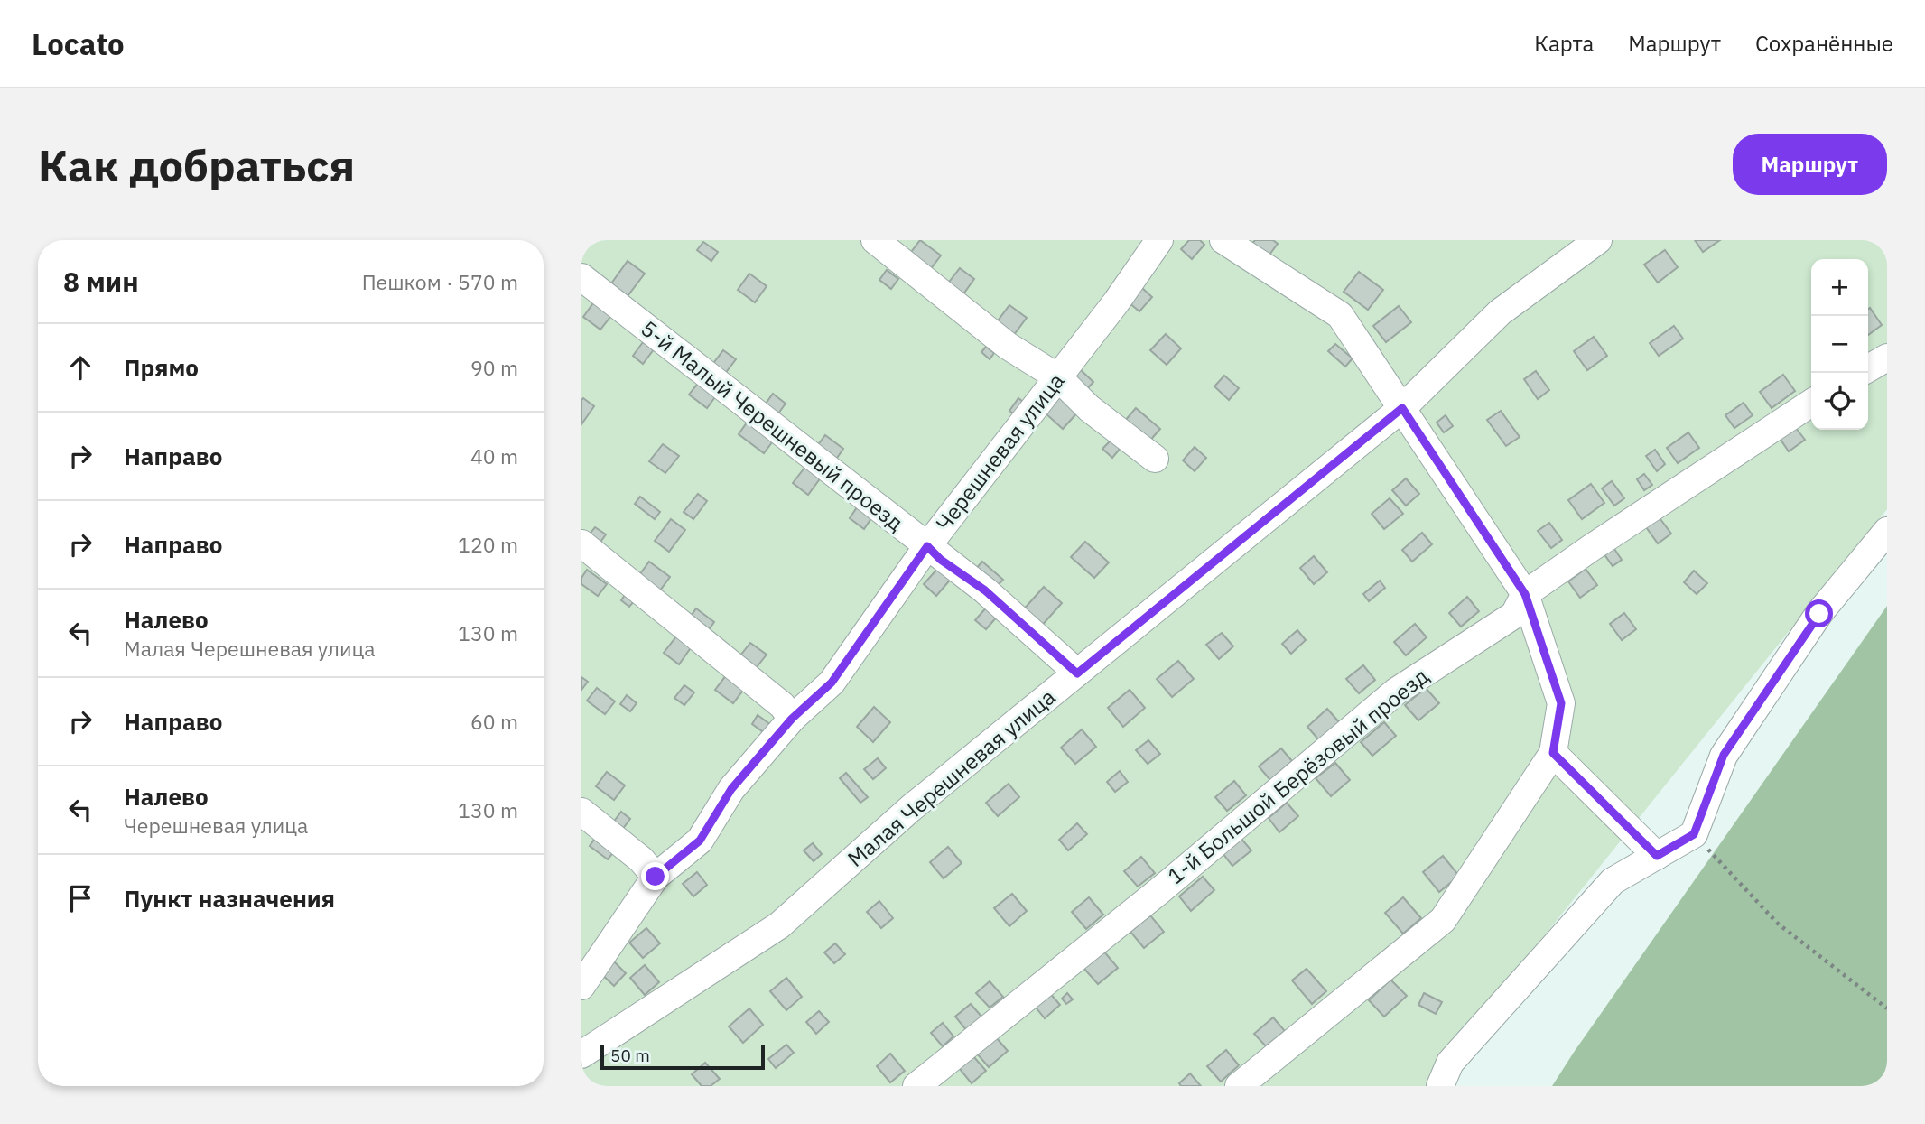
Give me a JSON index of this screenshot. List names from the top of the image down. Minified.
{"streets":{"lane":["5-й Малый Черешневый проезд","Черешневая улица","1-й Большой Берёзовый проезд","Малая Черешневая улица"]},"crossings":[["5-й Малый Черешневый проезд","Черешневая улица"],["5-й Малый Черешневый проезд","Малая Черешневая улица"]],"scale_bar":"50 m","page":{"header":"Locato","nav":["Карта","Маршрут","Сохранённые"],"buttons":"Маршрут","title":"Как добраться","heading":["8 мин","Пешком · 570 m"],"map_buttons":["+","−"],"list":[["Прямо","90 m"],["Направо","40 m"],["Направо","120 m"],["Налево","Малая Черешневая улица","130 m"],["Направо","60 m"],["Налево","Черешневая улица","130 m"],"Пункт назначения"],"scale":"50 m"}}
